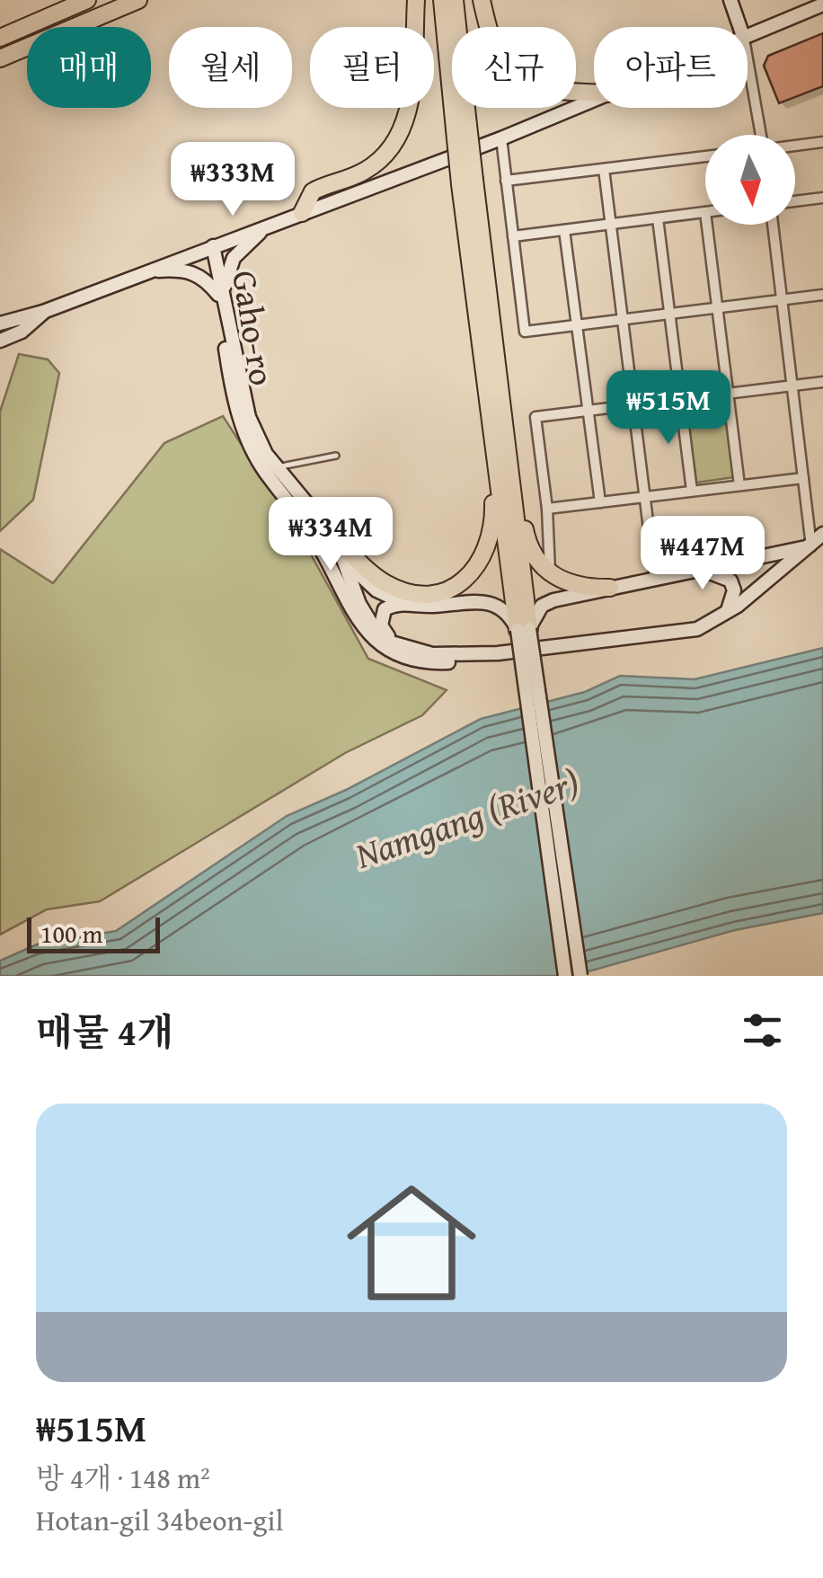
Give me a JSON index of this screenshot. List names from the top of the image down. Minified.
{"streets":{"street":["Gaho-ro"]},"water":["Namgang (River)"],"scale_bar":"100 m","north":"bottom","page":{"chip":["매매","월세","필터","신규","아파트"],"price":["₩333M","₩515M","₩334M","₩447M"],"scale":"100 m","heading":"매물 4개","list":[{"name":"₩515M","note":"방 4개 · 148 m² · Hotan-gil 34beon-gil"}]}}
